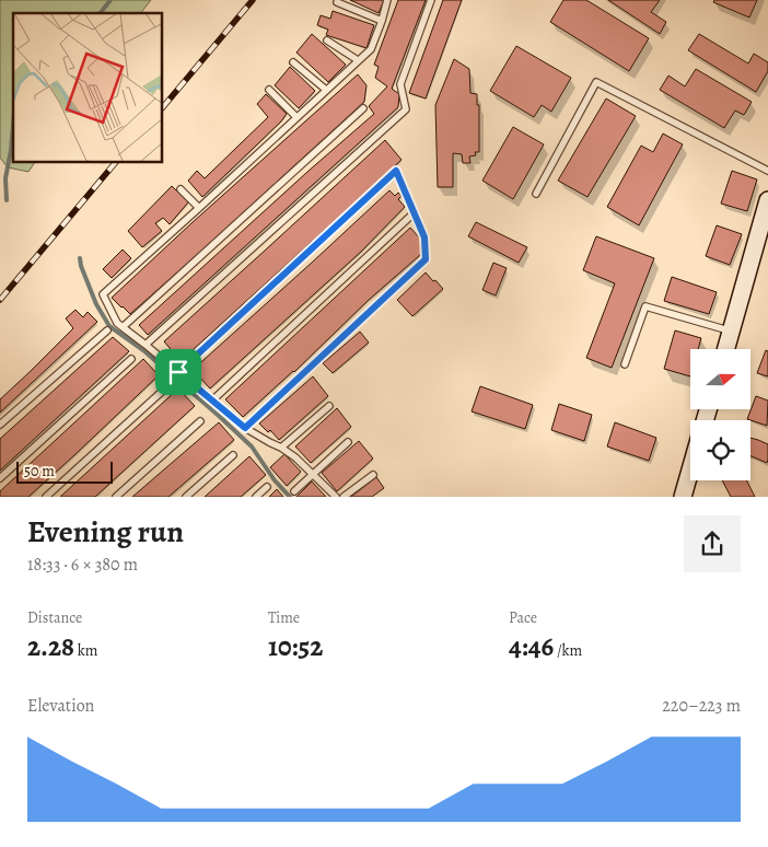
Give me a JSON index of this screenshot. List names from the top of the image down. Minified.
{"scale_bar":"50 m","north":"right","page":{"scale":"50 m","heading":["Evening run","18:33 · 6 × 380 m"],"stats":[["Distance","2.28 km"],["Time","10:52"],["Pace","4:46 /km"]],"chart":["Elevation","220–223 m"]}}
